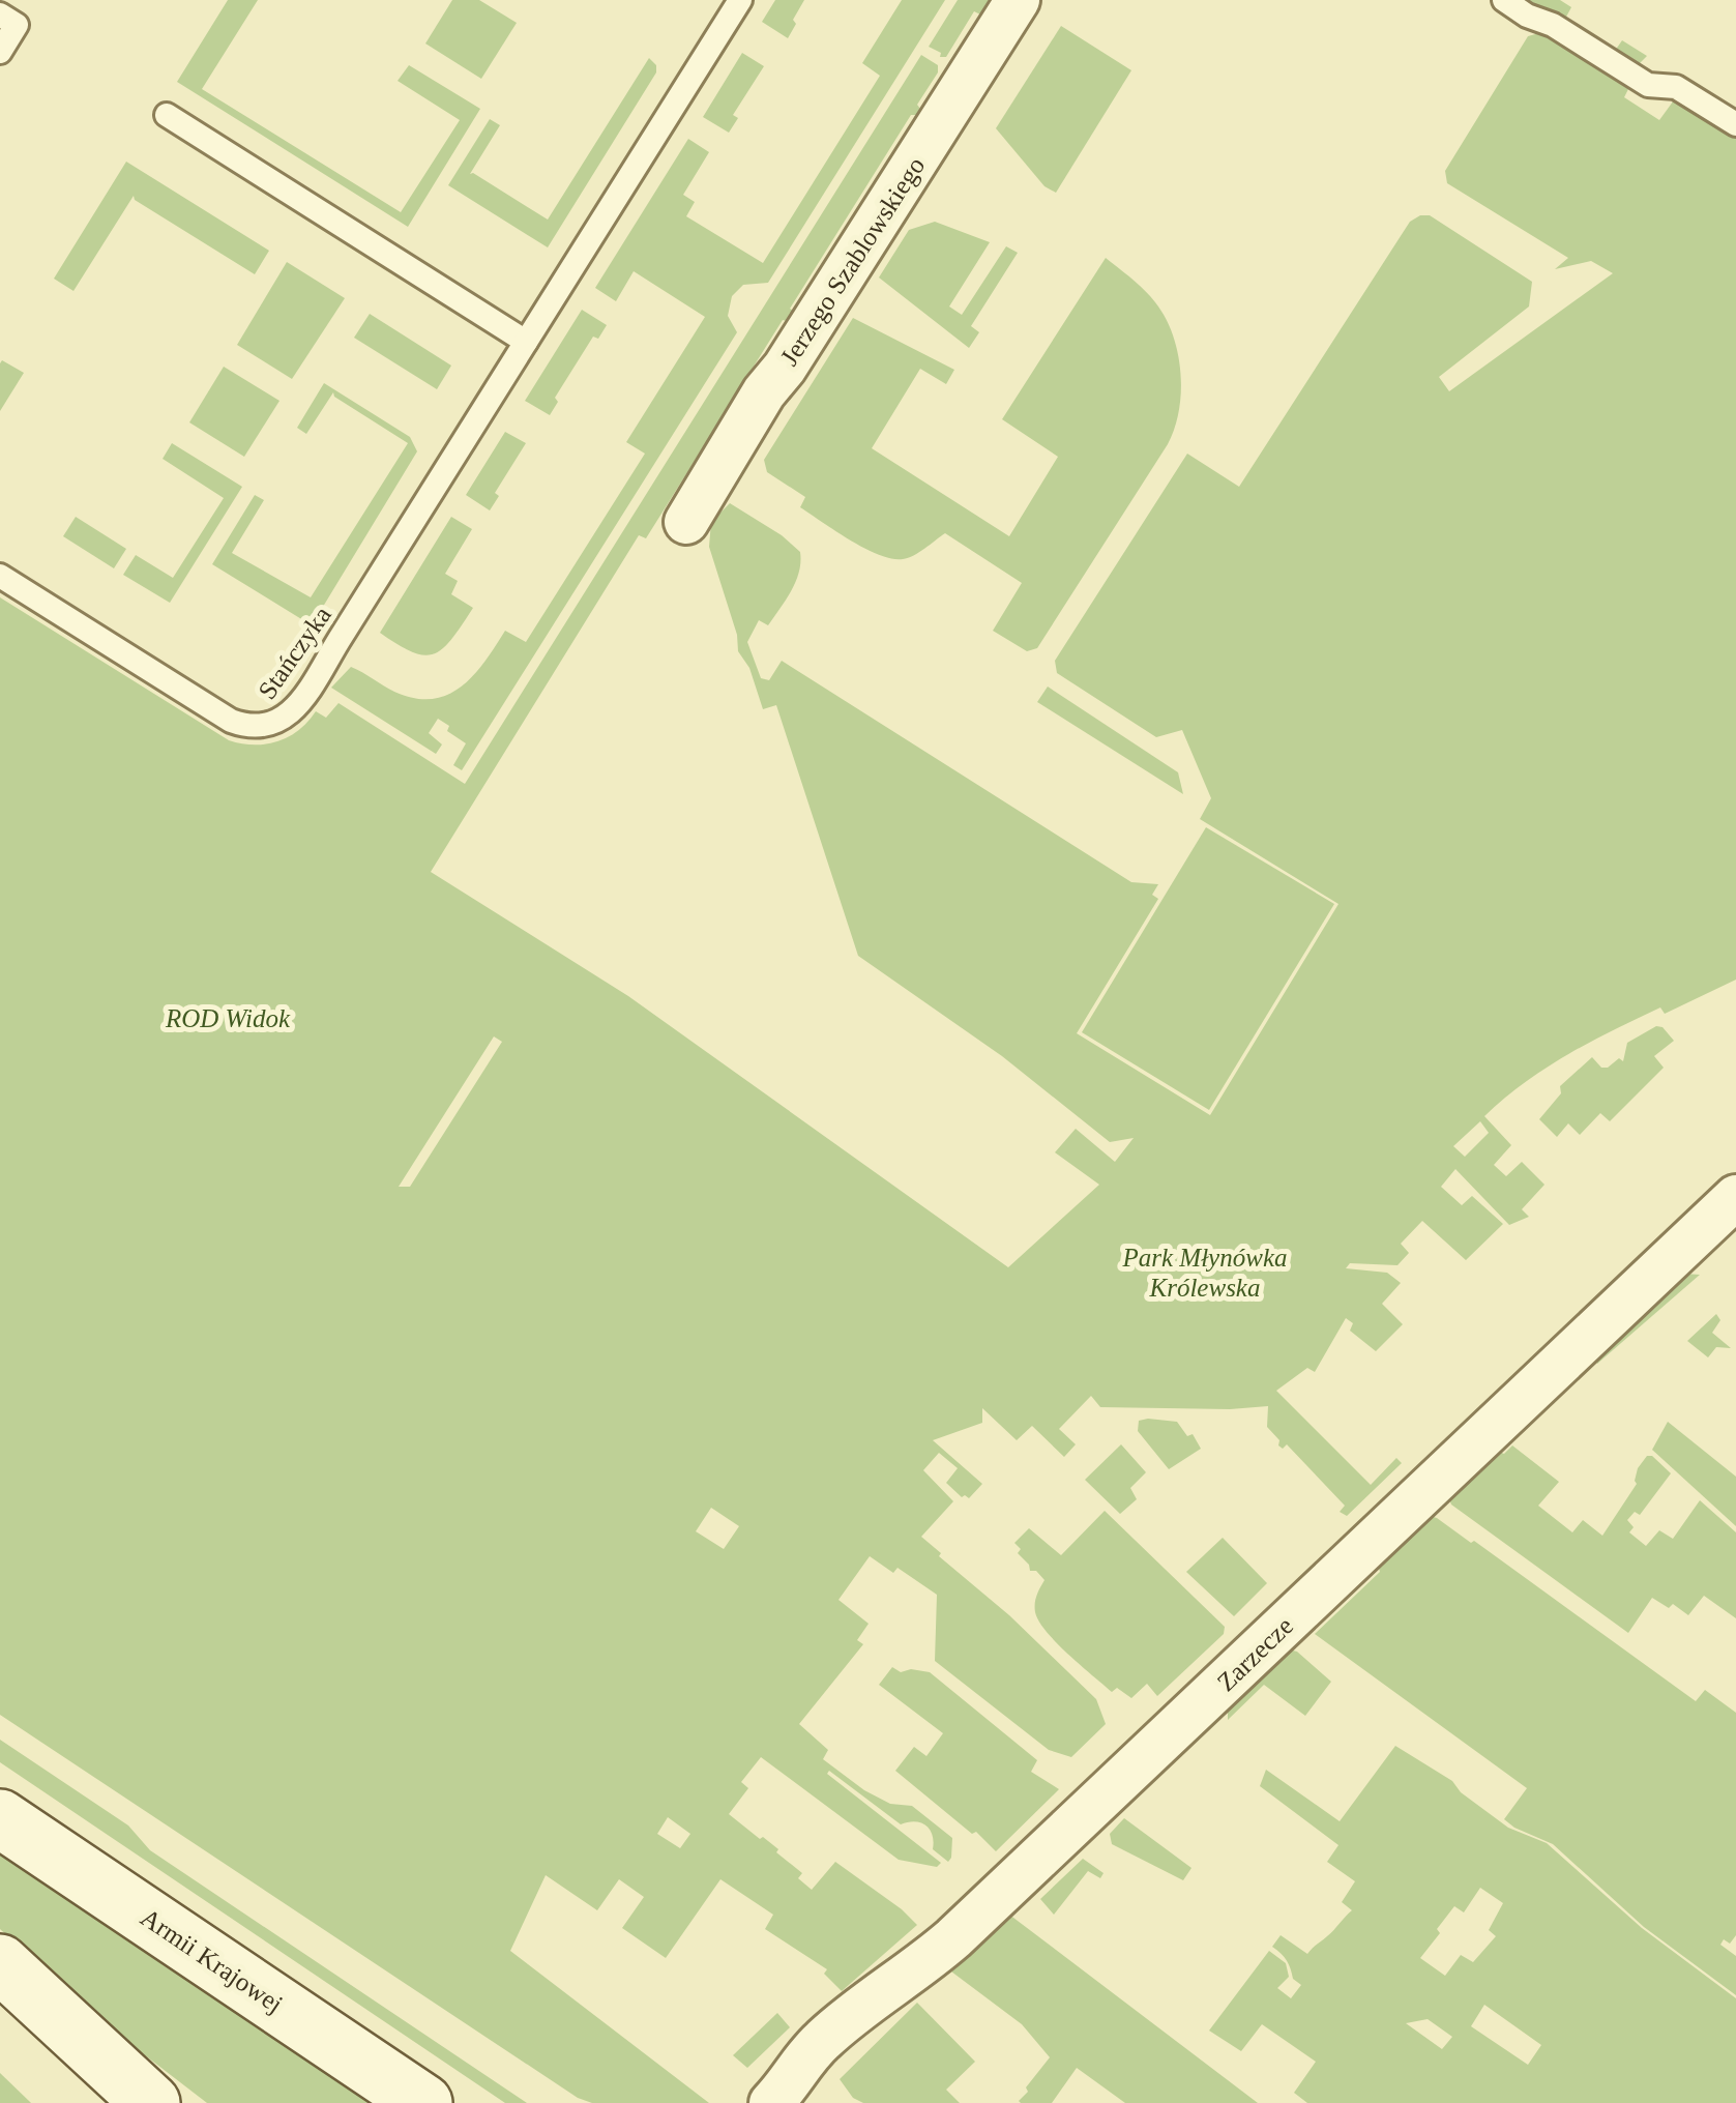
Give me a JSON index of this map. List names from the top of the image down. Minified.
{"streets":{"main road":["Armii Krajowej"],"street":["Jerzego Szablowskiego","Zarzecze"],"lane":["Stańczyka"]},"parks":["ROD Widok","Park Młynówka Królewska"]}
